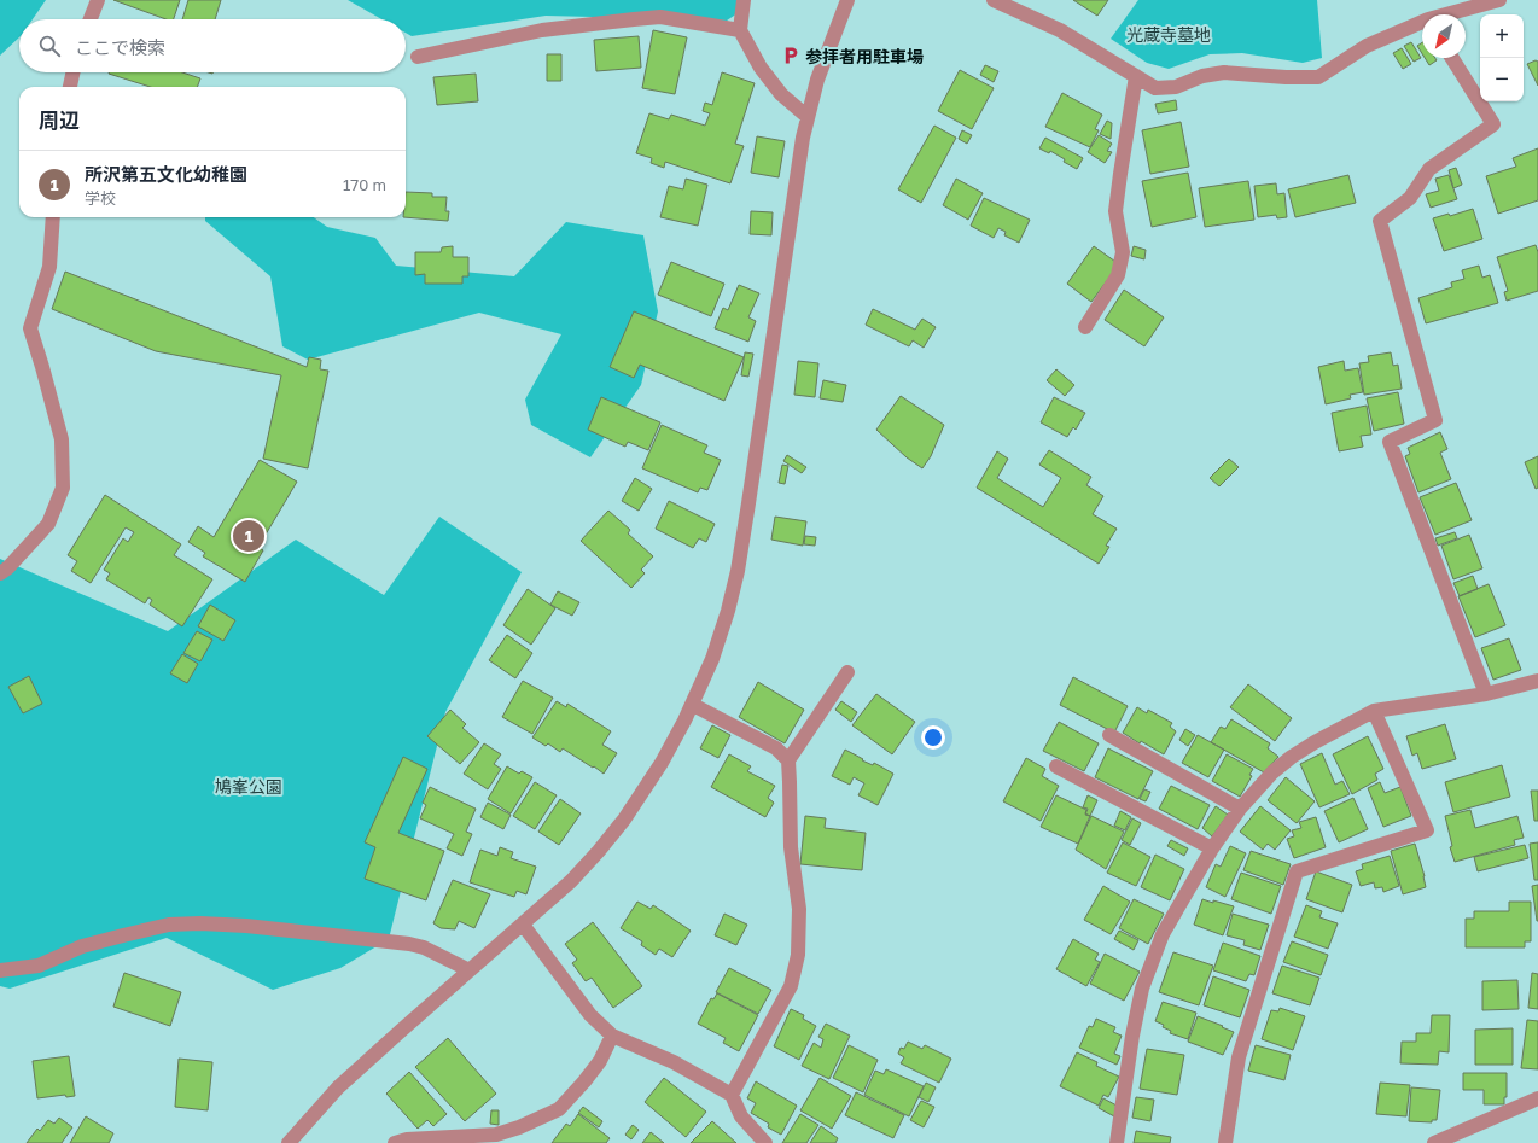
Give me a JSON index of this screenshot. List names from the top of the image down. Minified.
{"parks":["光蔵寺墓地","鳩峯公園"],"places":{"parking":["参拝者用駐車場"]},"north":"bottom left","page":{"map_buttons":["+","−"],"search":"ここで検索","heading":"周辺","list":[{"mark":"1","name":"所沢第五文化幼稚園","note":"学校","value":"170 m"}],"pins":"1"}}
